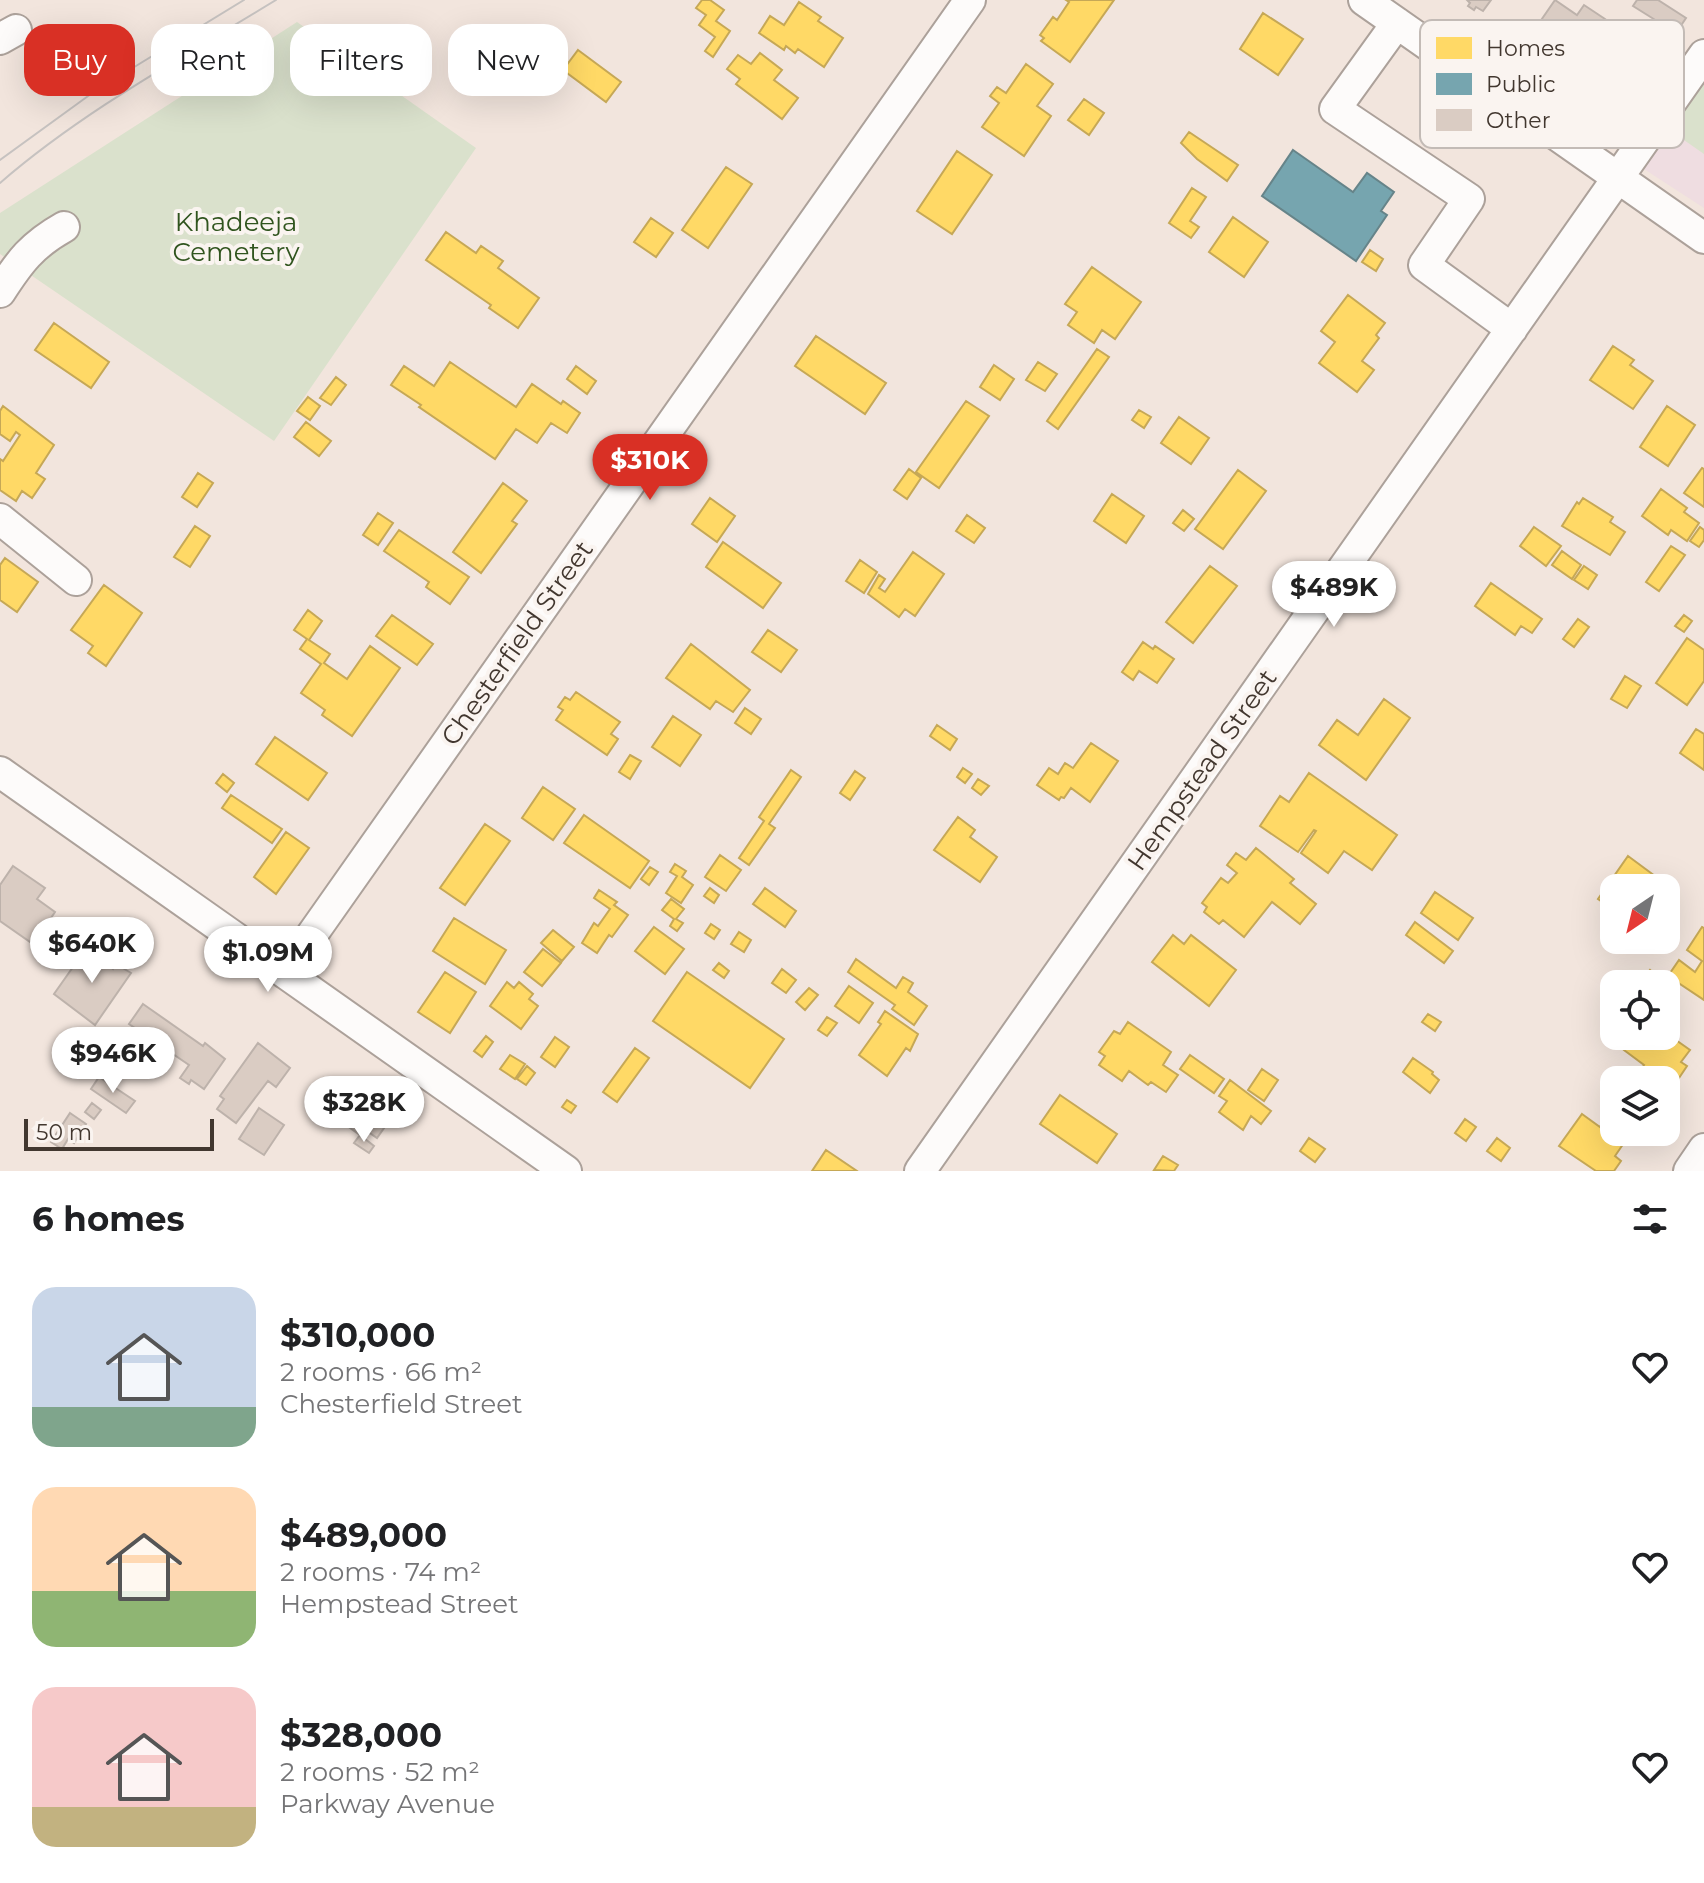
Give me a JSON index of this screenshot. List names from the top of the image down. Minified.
{"streets":{"street":["Chesterfield Street","Hempstead Street"]},"parks":["Khadeeja Cemetery"],"legend":["Homes","Public","Other"],"scale_bar":"50 m","north":"bottom left","page":{"chip":["Buy","Rent","Filters","New"],"price":["$310K","$489K","$640K","$1.09M","$946K","$328K"],"scale":"50 m","heading":"6 homes","list":[{"name":"$310,000","note":"2 rooms · 66 m² · Chesterfield Street"},{"name":"$489,000","note":"2 rooms · 74 m² · Hempstead Street"},{"name":"$328,000","note":"2 rooms · 52 m² · Parkway Avenue"}]}}
